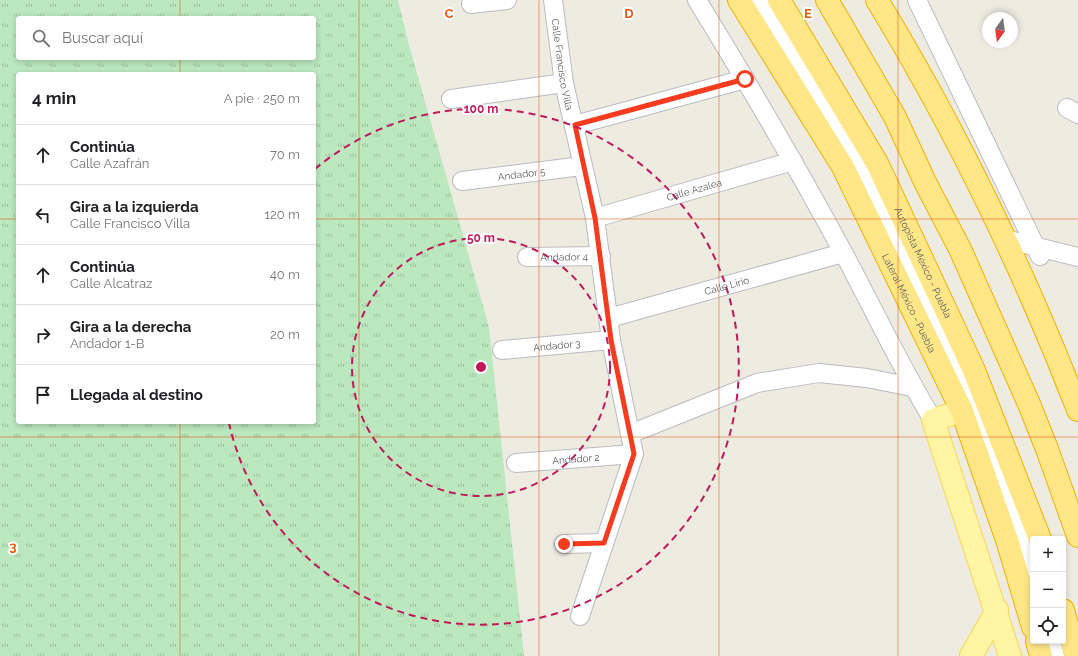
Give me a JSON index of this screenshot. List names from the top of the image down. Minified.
{"streets":{"highway":["Autopista México - Puebla","Lateral México - Puebla"],"street":["Calle Francisco Villa","Andador 5","Calle Azalea","Andador 4","Calle Lirio","Andador 3","Andador 2"]},"crossings":[["Calle Francisco Villa","Andador 5"],["Calle Francisco Villa","Calle Azalea"],["Calle Francisco Villa","Andador 4"],["Calle Francisco Villa","Calle Lirio"],["Calle Francisco Villa","Andador 3"],["Calle Francisco Villa","Andador 2"]],"north":"bottom","page":{"search":"Buscar aquí","heading":["4 min","A pie · 250 m"],"list":[["Continúa","Calle Azafrán","70 m"],["Gira a la izquierda","Calle Francisco Villa","120 m"],["Continúa","Calle Alcatraz","40 m"],["Gira a la derecha","Andador 1-B","20 m"],"Llegada al destino"],"map_buttons":["+","−"]},"grid":{"columns":["C","D","E"],"rows":["3"]},"rings":["100 m","50 m"]}
